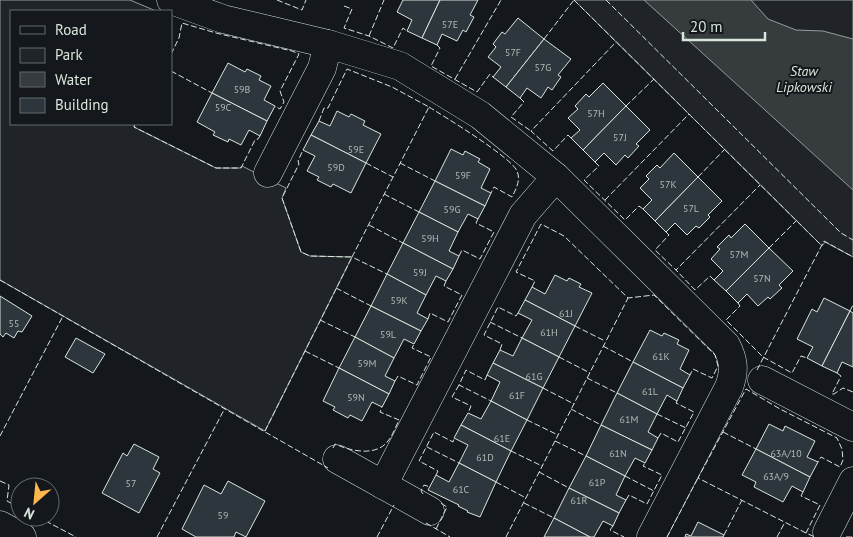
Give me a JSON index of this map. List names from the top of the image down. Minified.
{"water":["Staw Lipkowski"],"house_numbers":["57E","57F","57G","59B","59C","57H","57J","59E","59D","59F","57K","57L","59G","59H","57M","59J","57N","59K","61J","55","61H","59L","61K","59M","61G","61L","61F","59N","61M","61E","61N","63A/10","61D","63A/9","61P","57","61C","61R","59"],"legend":["Road","Park","Water","Building"],"scale_bar":"20 m","north":"bottom left"}
